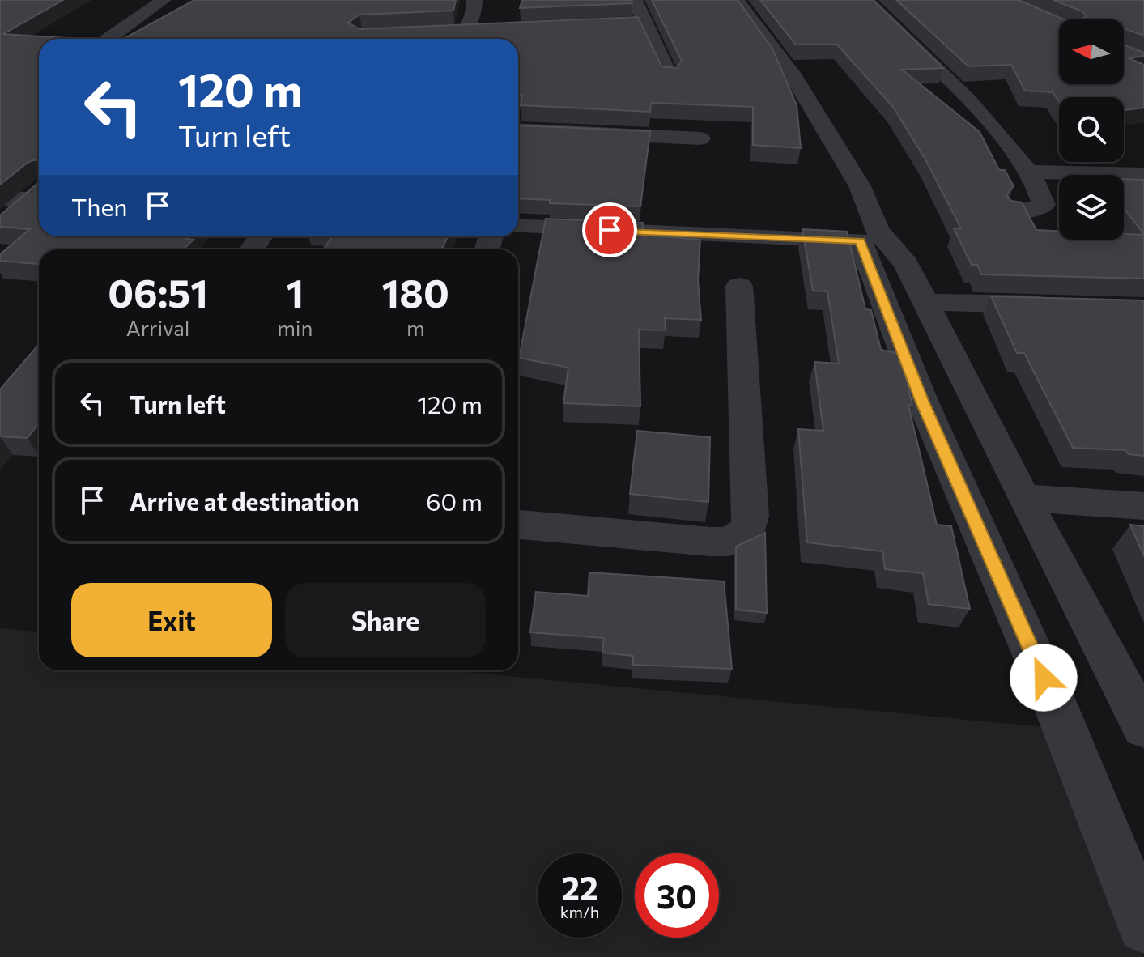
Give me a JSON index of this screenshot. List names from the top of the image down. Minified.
{"north":"left","page":{"turn":["120 m","Turn left"],"then":"Then","eta":["06:51","Arrival","1","min","180","m"],"list":[{"name":"Turn left","value":"120 m"},{"name":"Arrive at destination","value":"60 m"}],"buttons":["Exit","Share"],"speed":"22 km/h","limit":"30"}}
